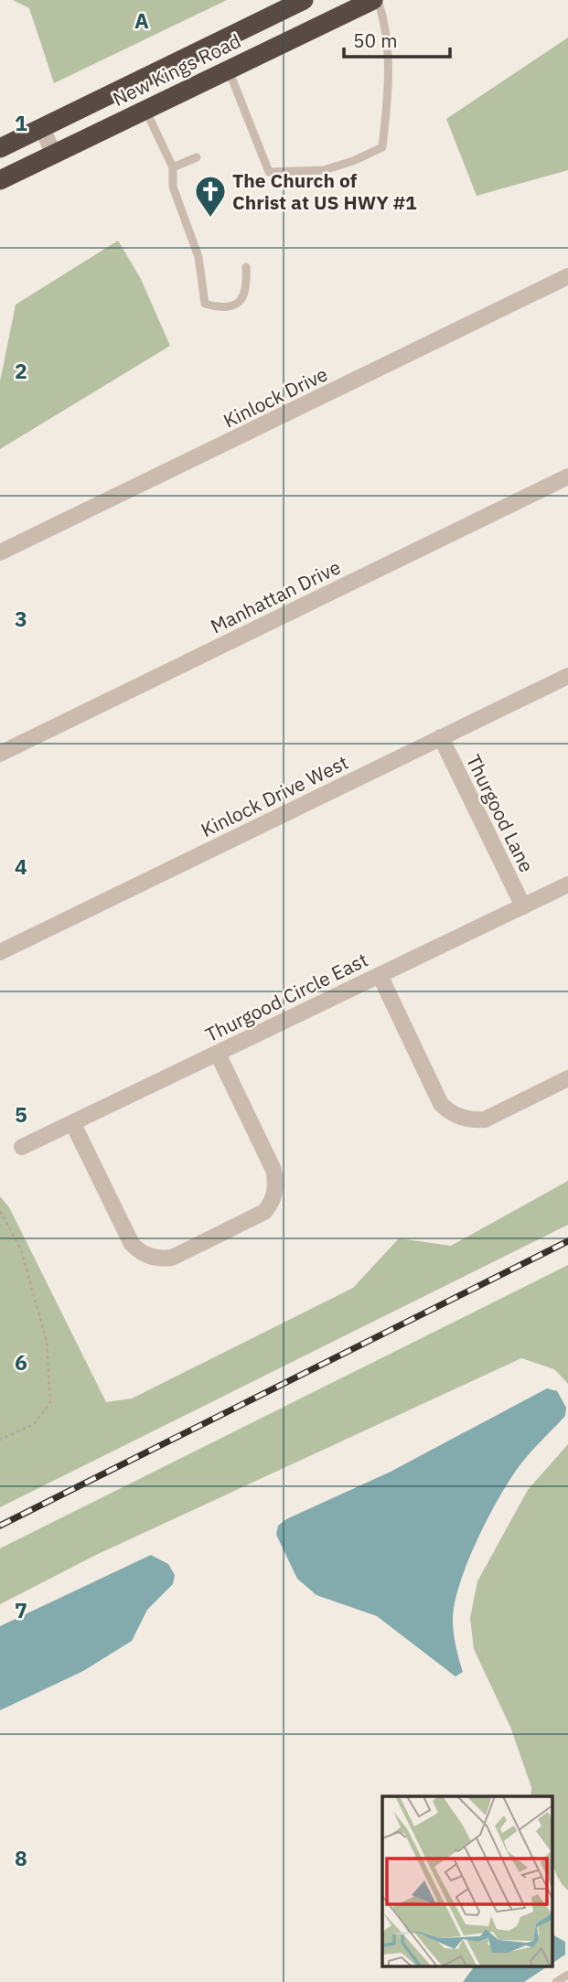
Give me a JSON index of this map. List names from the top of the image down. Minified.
{"streets":{"highway":["New Kings Road"],"street":["Kinlock Drive","Manhattan Drive","Kinlock Drive West","Thurgood Lane","Thurgood Circle East"]},"crossings":[["Kinlock Drive West","Thurgood Lane"],["Thurgood Lane","Thurgood Circle East"]],"places":{"church":["The Church of Christ at US HWY #1"]},"scale_bar":"50 m","grid":{"columns":["A"],"rows":["1","2","3","4","5","6","7","8"]}}
